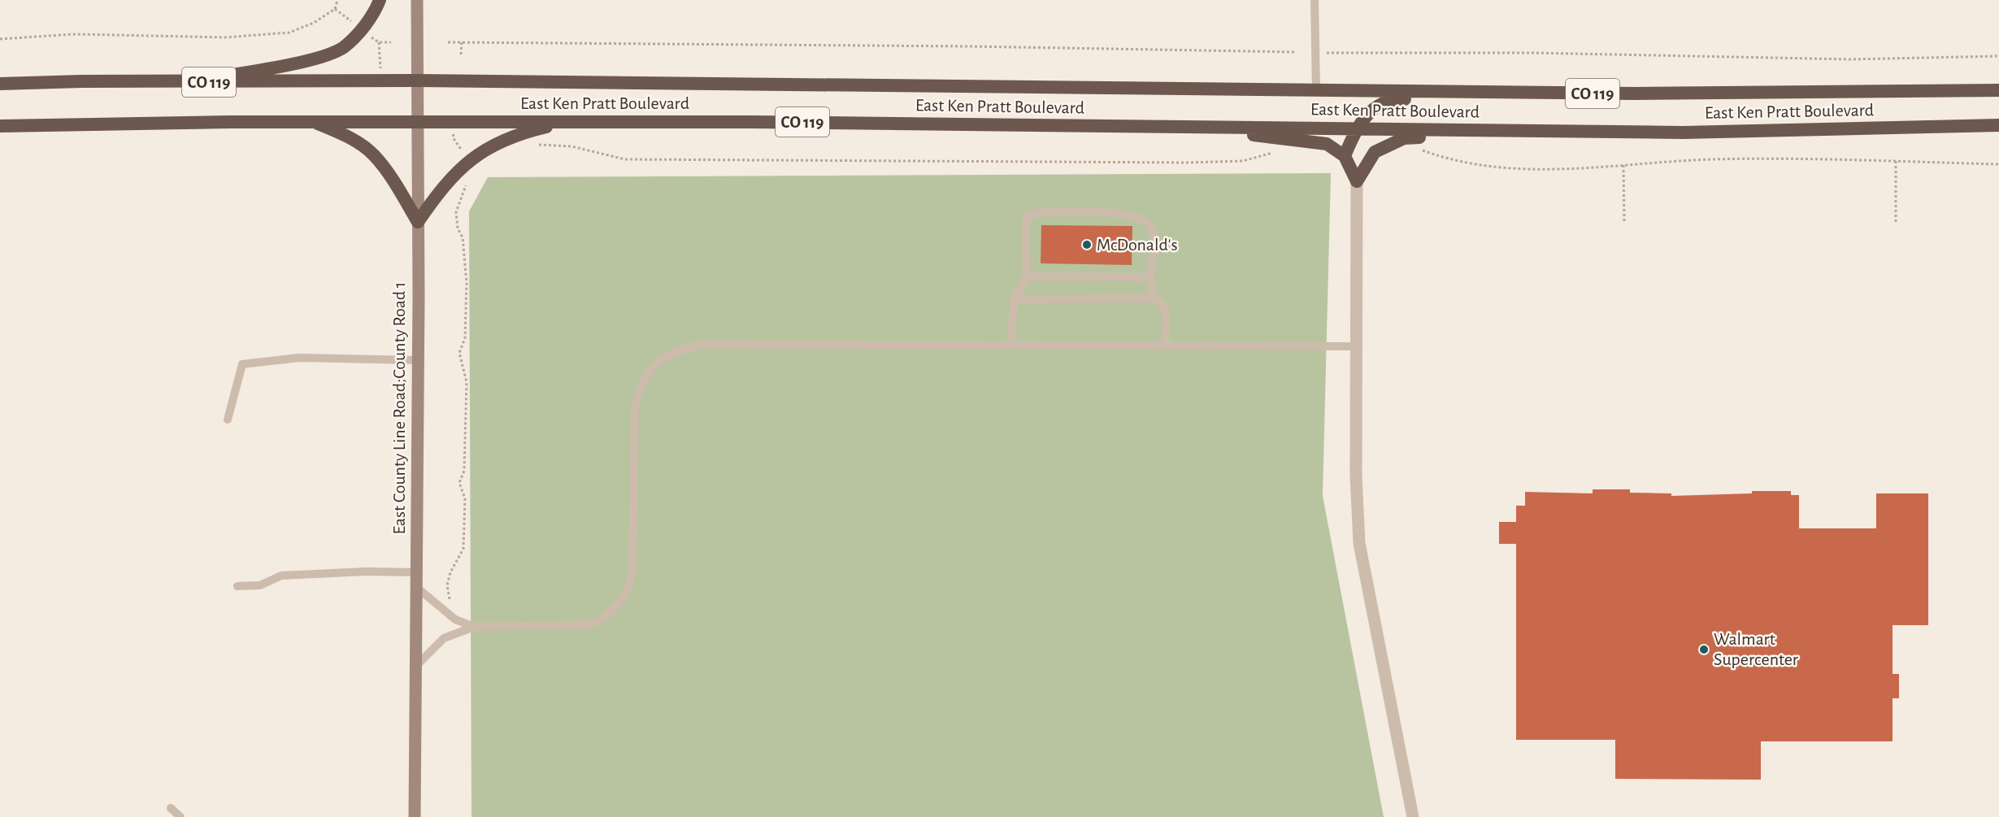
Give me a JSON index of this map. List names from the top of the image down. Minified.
{"streets":{"highway":["CO 119","East Ken Pratt Boulevard"],"main road":["East County Line Road;County Road 1"]},"crossings":[["East Ken Pratt Boulevard","East County Line Road;County Road 1"]],"places":["McDonald's","Walmart Supercenter"]}
